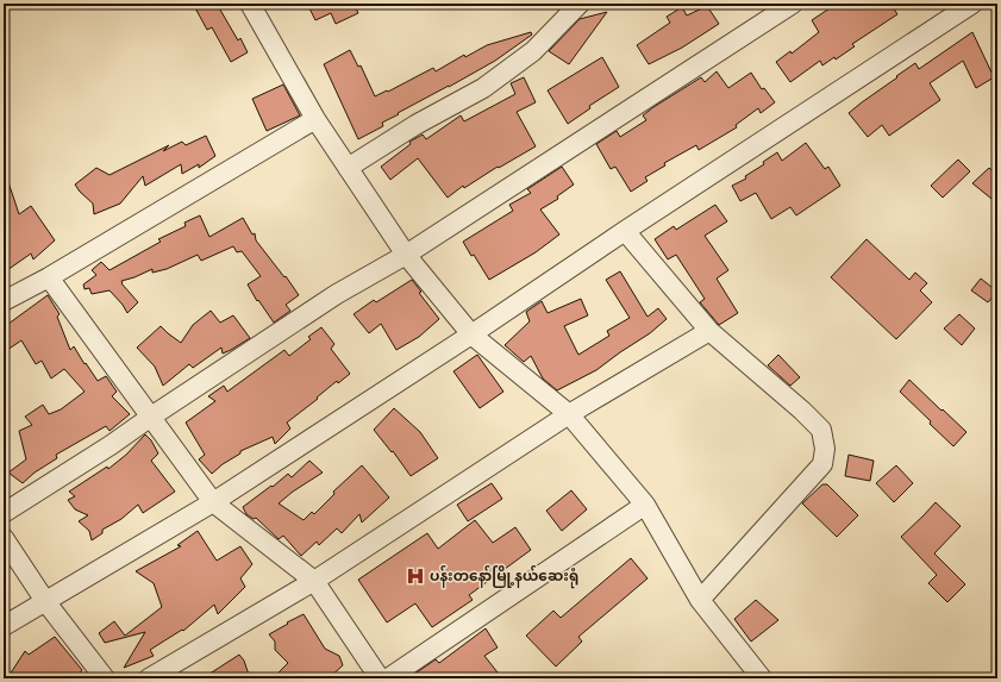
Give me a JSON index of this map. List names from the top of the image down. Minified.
{"places":{"hospital":["ပန်းတနော်မြို့နယ်ဆေးရုံ"]}}
